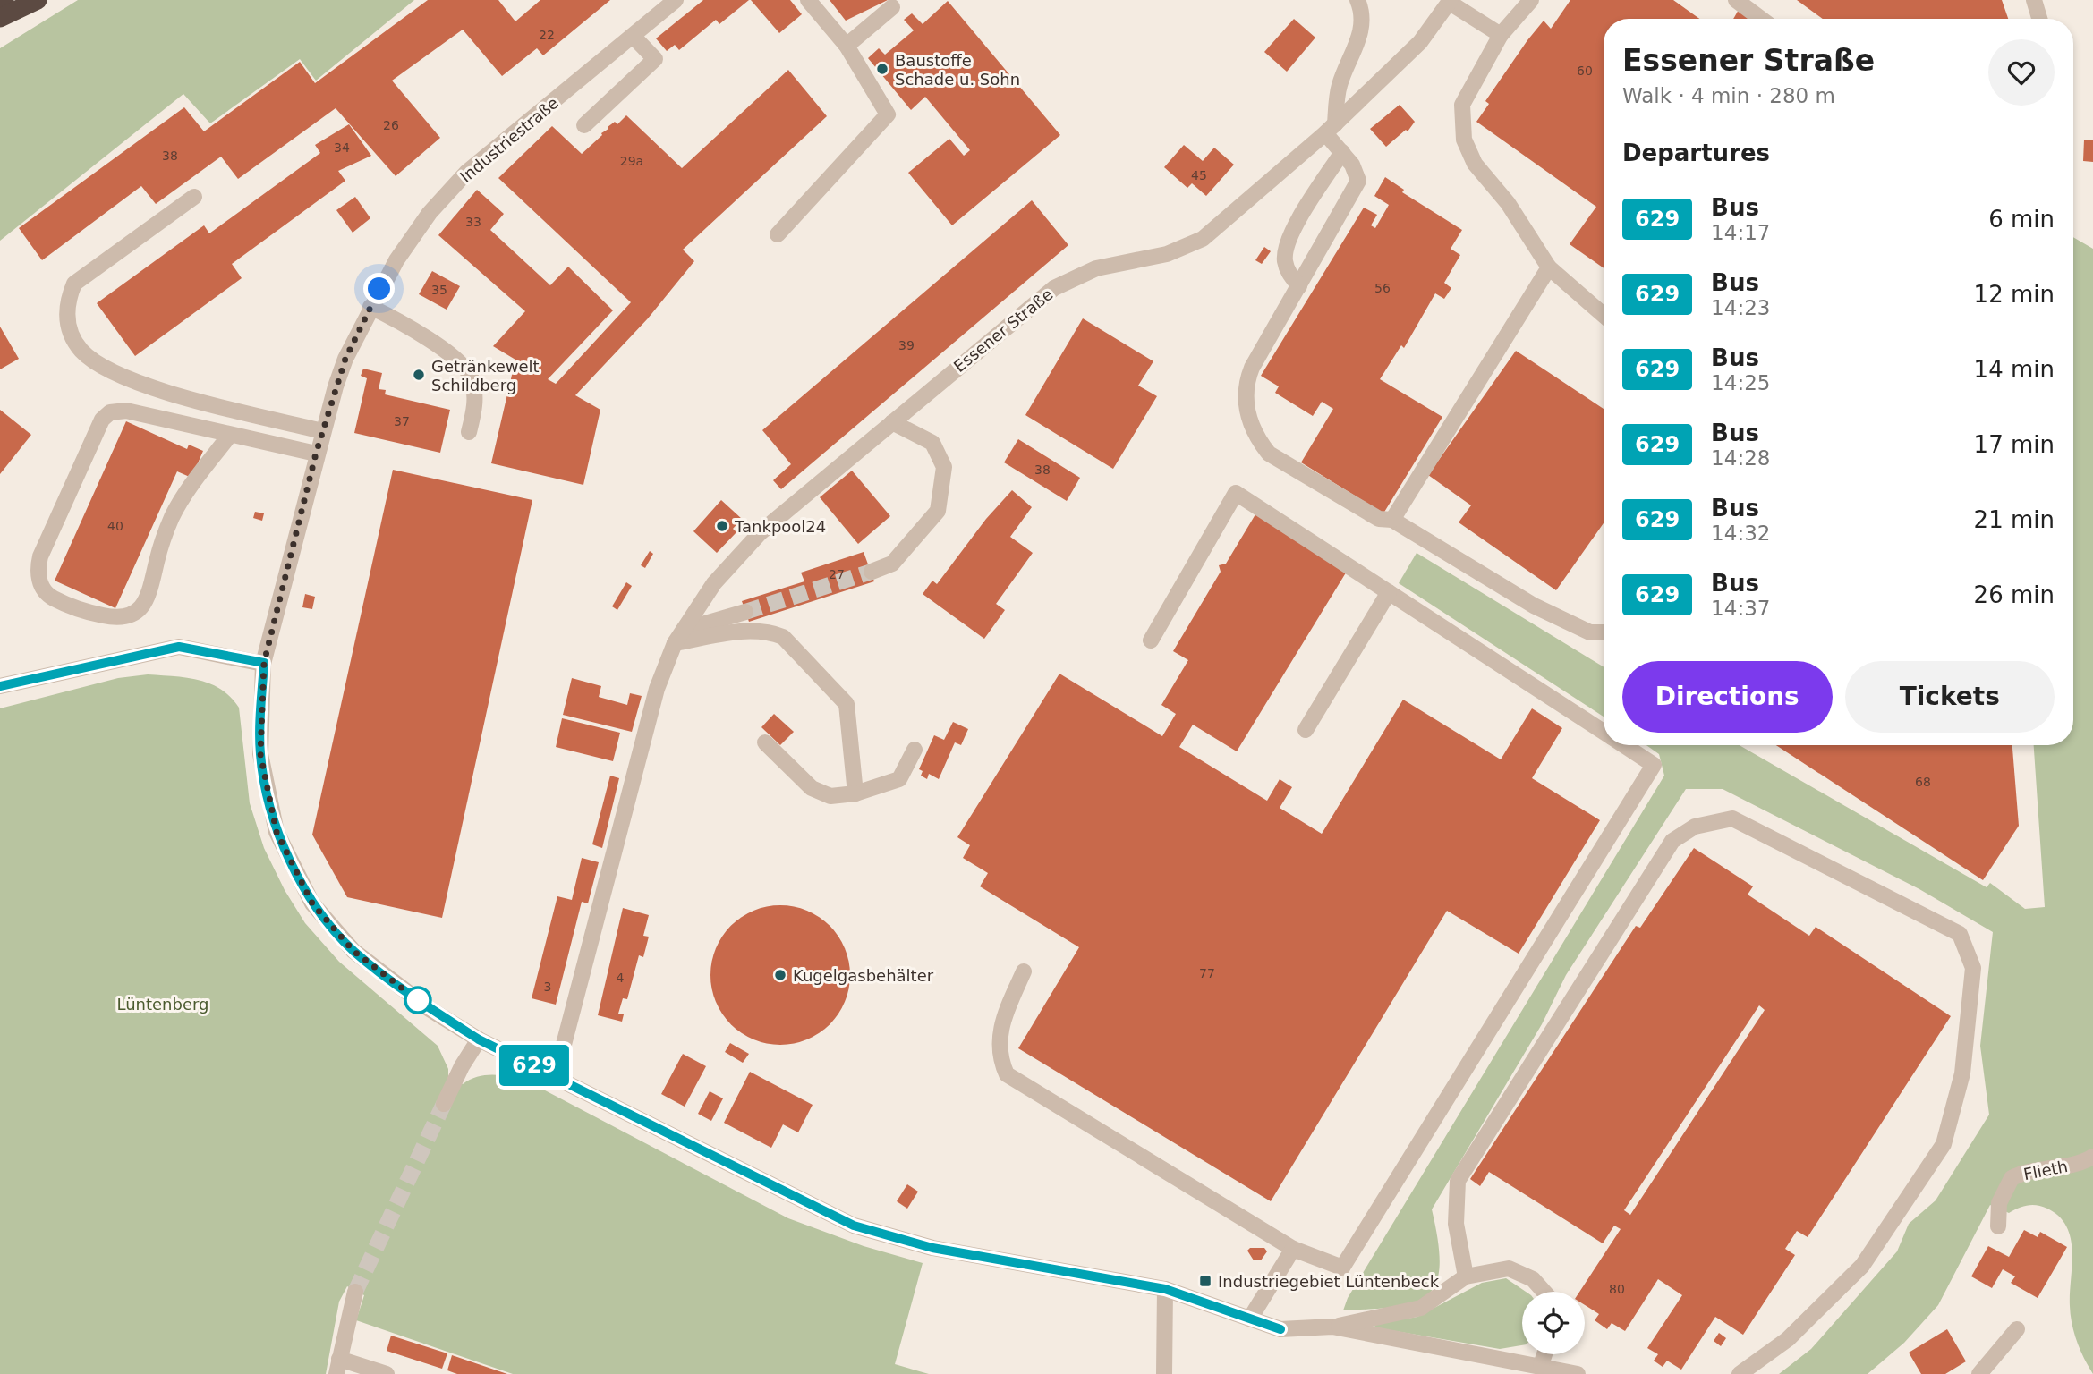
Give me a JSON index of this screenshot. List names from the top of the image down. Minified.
{"streets":{"street":["Industriestraße","Essener Straße","Flieth"]},"crossings":[["Industriestraße","Essener Straße"]],"parks":["Lüntenberg"],"places":{"other":["Baustoffe Schade u. Sohn","Getränkewelt Schildberg","Tankpool24","Kugelgasbehälter"],"transit":["Industriegebiet Lüntenbeck"]},"lines":["bus line 629"],"house_numbers":["22","60","26","34","38","29a","45","33","56","35","39","37","38","40","27","68","77","4","3","80"],"page":{"on_map":"629","heading":[["Essener Straße","Walk · 4 min · 280 m"],"Departures"],"list":[{"mark":"629","name":"Bus","note":"14:17","value":"6 min"},{"mark":"629","name":"Bus","note":"14:23","value":"12 min"},{"mark":"629","name":"Bus","note":"14:25","value":"14 min"},{"mark":"629","name":"Bus","note":"14:28","value":"17 min"},{"mark":"629","name":"Bus","note":"14:32","value":"21 min"},{"mark":"629","name":"Bus","note":"14:37","value":"26 min"}],"buttons":["Directions","Tickets"]}}
